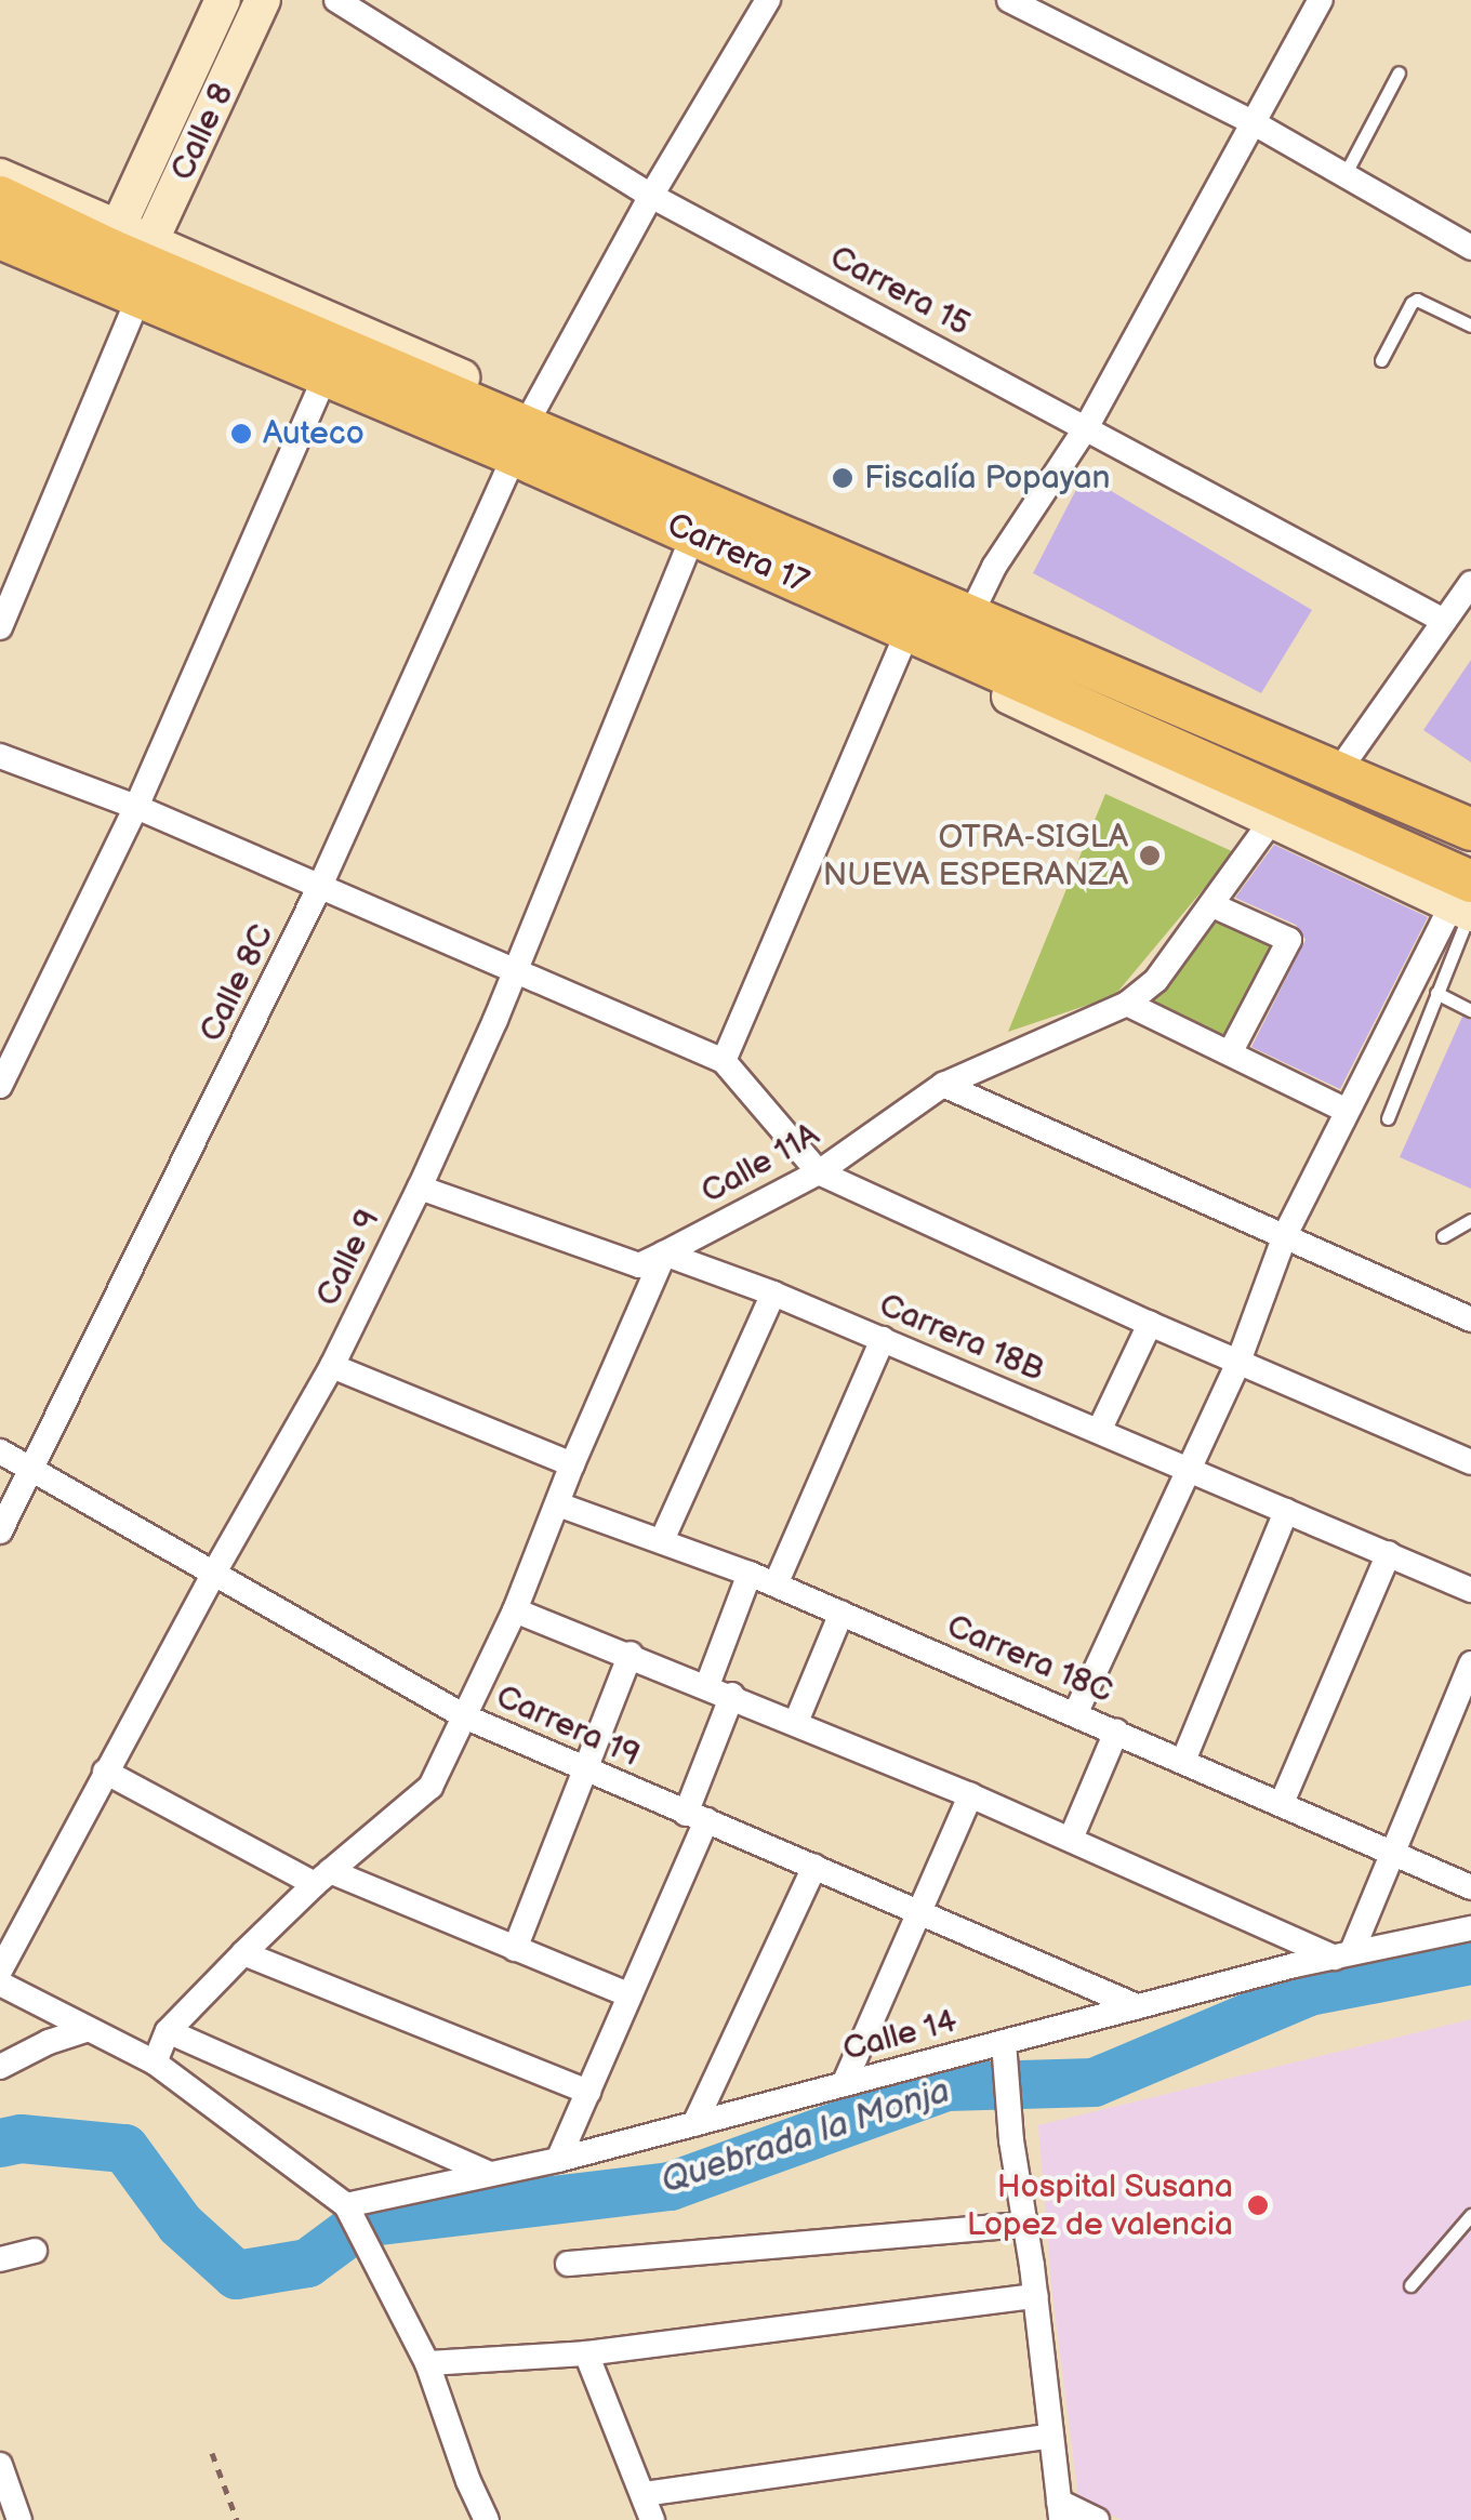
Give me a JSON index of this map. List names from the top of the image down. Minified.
{"streets":{"main road":["Calle 8","Carrera 17"],"street":["Carrera 15","Calle 8C","Calle 11A","Calle 9","Carrera 18B","Carrera 18C","Carrera 19","Calle 14"]},"crossings":[["Calle 8","Carrera 17"],["Carrera 17","Calle 8C"],["Calle 8C","Carrera 19"],["Calle 11A","Carrera 18B"],["Calle 9","Carrera 18B"],["Calle 9","Carrera 19"],["Carrera 19","Calle 14"]],"water":["Quebrada la Monja"],"places":["Auteco","Fiscalía Popayan","OTRA-SIGLA NUEVA ESPERANZA","Hospital Susana Lopez de valencia"]}
